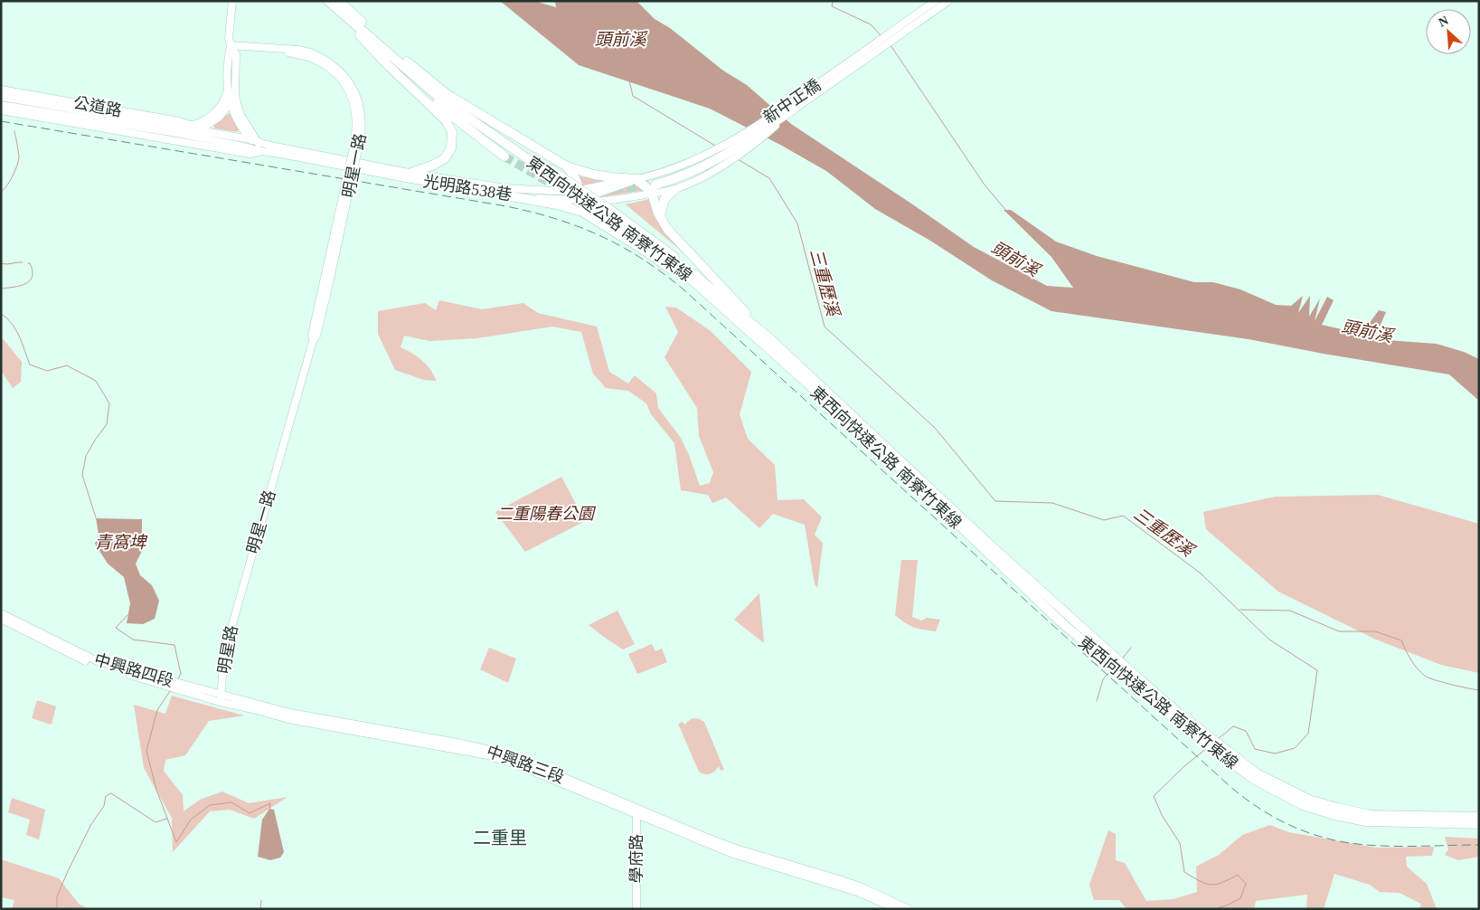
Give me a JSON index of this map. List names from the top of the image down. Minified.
{"streets":{"highway":["東西向快速公路 南寮竹東線"],"street":["新中正橋","公道路","明星一路","光明路538巷","明星路","中興路四段","中興路三段","學府路"]},"crossings":[["新中正橋","光明路538巷"],["公道路","光明路538巷"],["明星一路","明星路"],["明星路","中興路四段"],["明星路","中興路三段"],["中興路四段","中興路三段"],["中興路三段","學府路"]],"districts":["二重里"],"water":["頭前溪","三重歷溪","青窩埤"],"parks":["二重陽春公園"],"north":"top left"}
